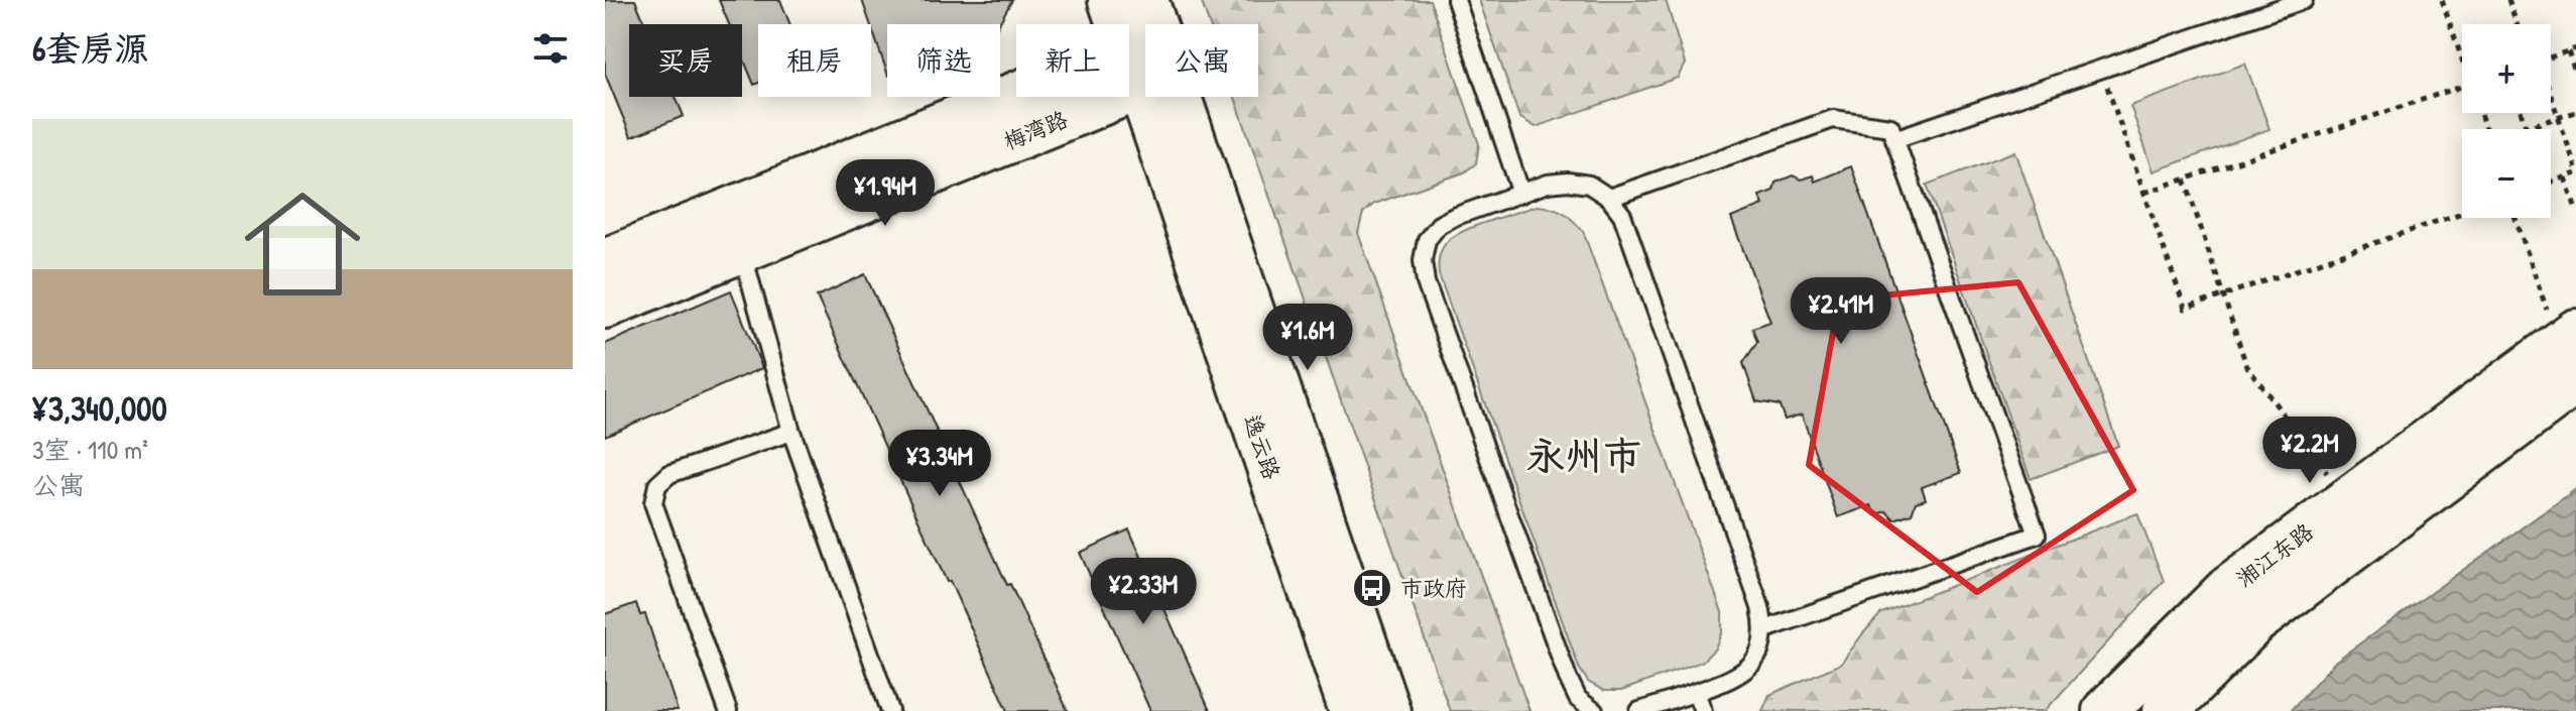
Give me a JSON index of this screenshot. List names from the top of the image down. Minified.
{"streets":{"street":["梅湾路","逸云路","湘江东路"]},"crossings":[["梅湾路","逸云路"]],"districts":["永州市"],"places":{"bus stop":["市政府"]},"page":{"heading":"6套房源","map_buttons":["+","−"],"chip":["买房","租房","筛选","新上","公寓"],"list":[{"name":"¥3,340,000","note":"3室 · 110 m² · 公寓"}],"price":["¥1.94M","¥2.41M","¥1.6M","¥2.2M","¥3.34M","¥2.33M"]}}
